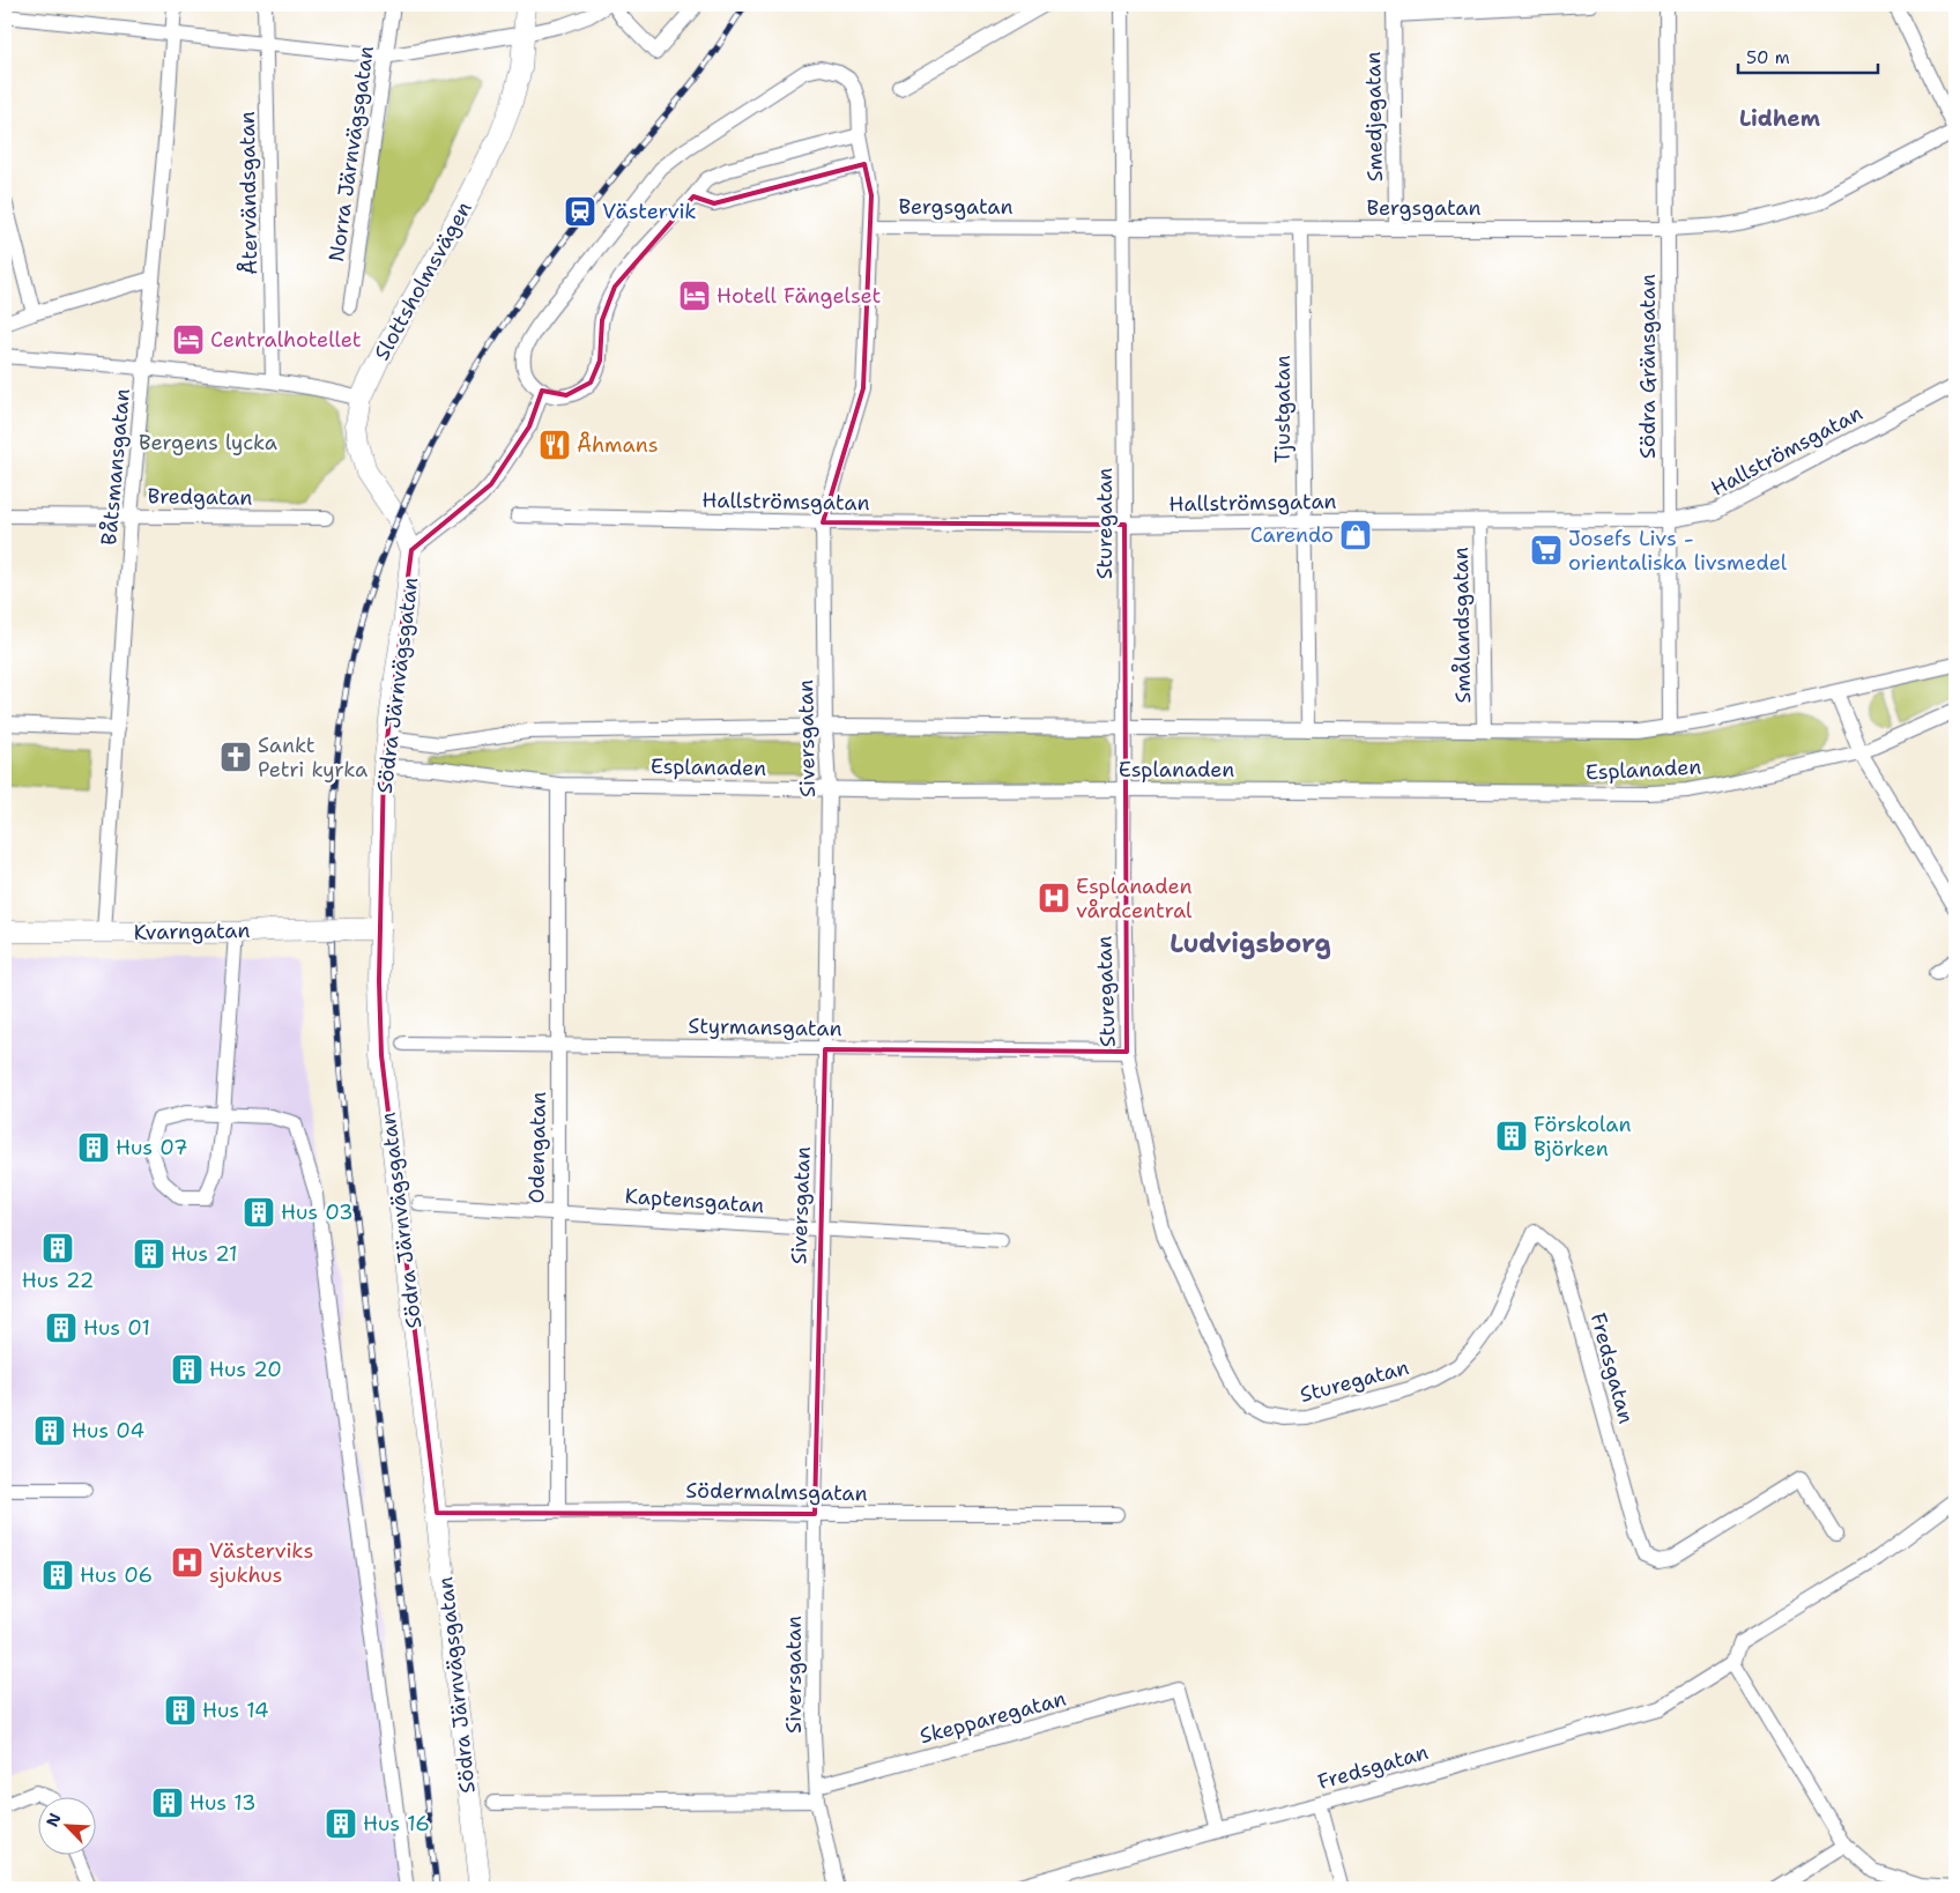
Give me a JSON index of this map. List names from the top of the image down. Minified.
{"streets":{"street":["Smedjegatan","Norra Järnvägsgatan","Återvändsgatan","Bergsgatan","Slottsholmsvägen","Södra Gränsgatan","Tjustgatan","Hallströmsgatan","Båtsmansgatan","Bredgatan","Sturegatan","Smålandsgatan","Södra Järnvägsgatan","Siversgatan","Esplanaden","Kvarngatan","Styrmansgatan","Odengatan","Kaptensgatan","Fredsgatan","Södermalmsgatan","Skepparegatan"]},"crossings":[["Smedjegatan","Bergsgatan"],["Bergsgatan","Södra Gränsgatan"],["Bergsgatan","Tjustgatan"],["Bergsgatan","Sturegatan"],["Bergsgatan","Siversgatan"],["Slottsholmsvägen","Södra Järnvägsgatan"],["Södra Gränsgatan","Hallströmsgatan"],["Södra Gränsgatan","Esplanaden"],["Tjustgatan","Hallströmsgatan"],["Tjustgatan","Esplanaden"],["Hallströmsgatan","Sturegatan"],["Hallströmsgatan","Smålandsgatan"],["Hallströmsgatan","Siversgatan"],["Båtsmansgatan","Bredgatan"],["Båtsmansgatan","Kvarngatan"],["Sturegatan","Esplanaden"],["Sturegatan","Styrmansgatan"],["Sturegatan","Fredsgatan"],["Smålandsgatan","Esplanaden"],["Södra Järnvägsgatan","Esplanaden"],["Södra Järnvägsgatan","Kvarngatan"],["Södra Järnvägsgatan","Södermalmsgatan"],["Siversgatan","Esplanaden"],["Siversgatan","Styrmansgatan"],["Siversgatan","Kaptensgatan"],["Siversgatan","Södermalmsgatan"],["Siversgatan","Skepparegatan"],["Esplanaden","Odengatan"],["Styrmansgatan","Odengatan"],["Odengatan","Kaptensgatan"],["Odengatan","Södermalmsgatan"],["Fredsgatan","Skepparegatan"]],"districts":["Lidhem","Ludvigsborg"],"parks":["Bergens lycka"],"places":{"station":["Västervik"],"hotel":["Hotell Fängelset","Centralhotellet"],"restaurant":["Åhmans"],"shop":["Carendo"],"supermarket":["Josefs Livs - orientaliska livsmedel"],"church":["Sankt Petri kyrka"],"hospital":["Esplanaden vårdcentral","Västerviks sjukhus"],"building":["Förskolan Björken","Hus 07","Hus 03","Hus 22","Hus 21","Hus 01","Hus 20","Hus 04","Hus 06","Hus 14","Hus 13","Hus 16"]},"scale_bar":"50 m","north":"top left"}
